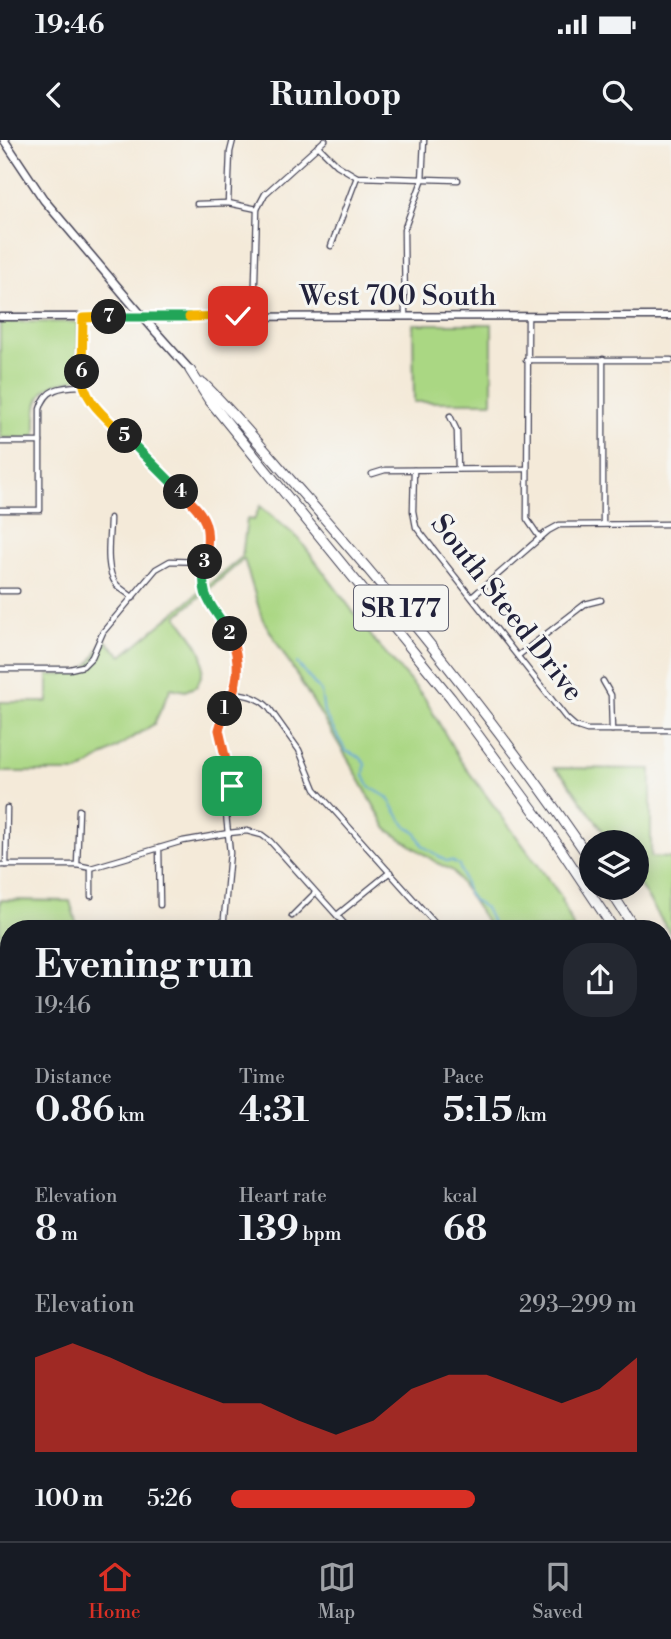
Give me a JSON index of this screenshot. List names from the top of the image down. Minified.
{"streets":{"highway":["SR 177"],"street":["West 700 South","South Steed Drive"]},"page":{"status":"19:46","header":"Runloop","pins":["7","6","5","4","3","2","1"],"heading":["Evening run","19:46"],"stats":[["Distance","0.86 km"],["Time","4:31"],["Pace","5:15 /km"],["Elevation","8 m"],["Heart rate","139 bpm"],["kcal","68"]],"chart":["Elevation","293–299 m"],"list":[{"name":"100 m","note":"5:26"}],"tabs":["Home","Map","Saved"]}}
